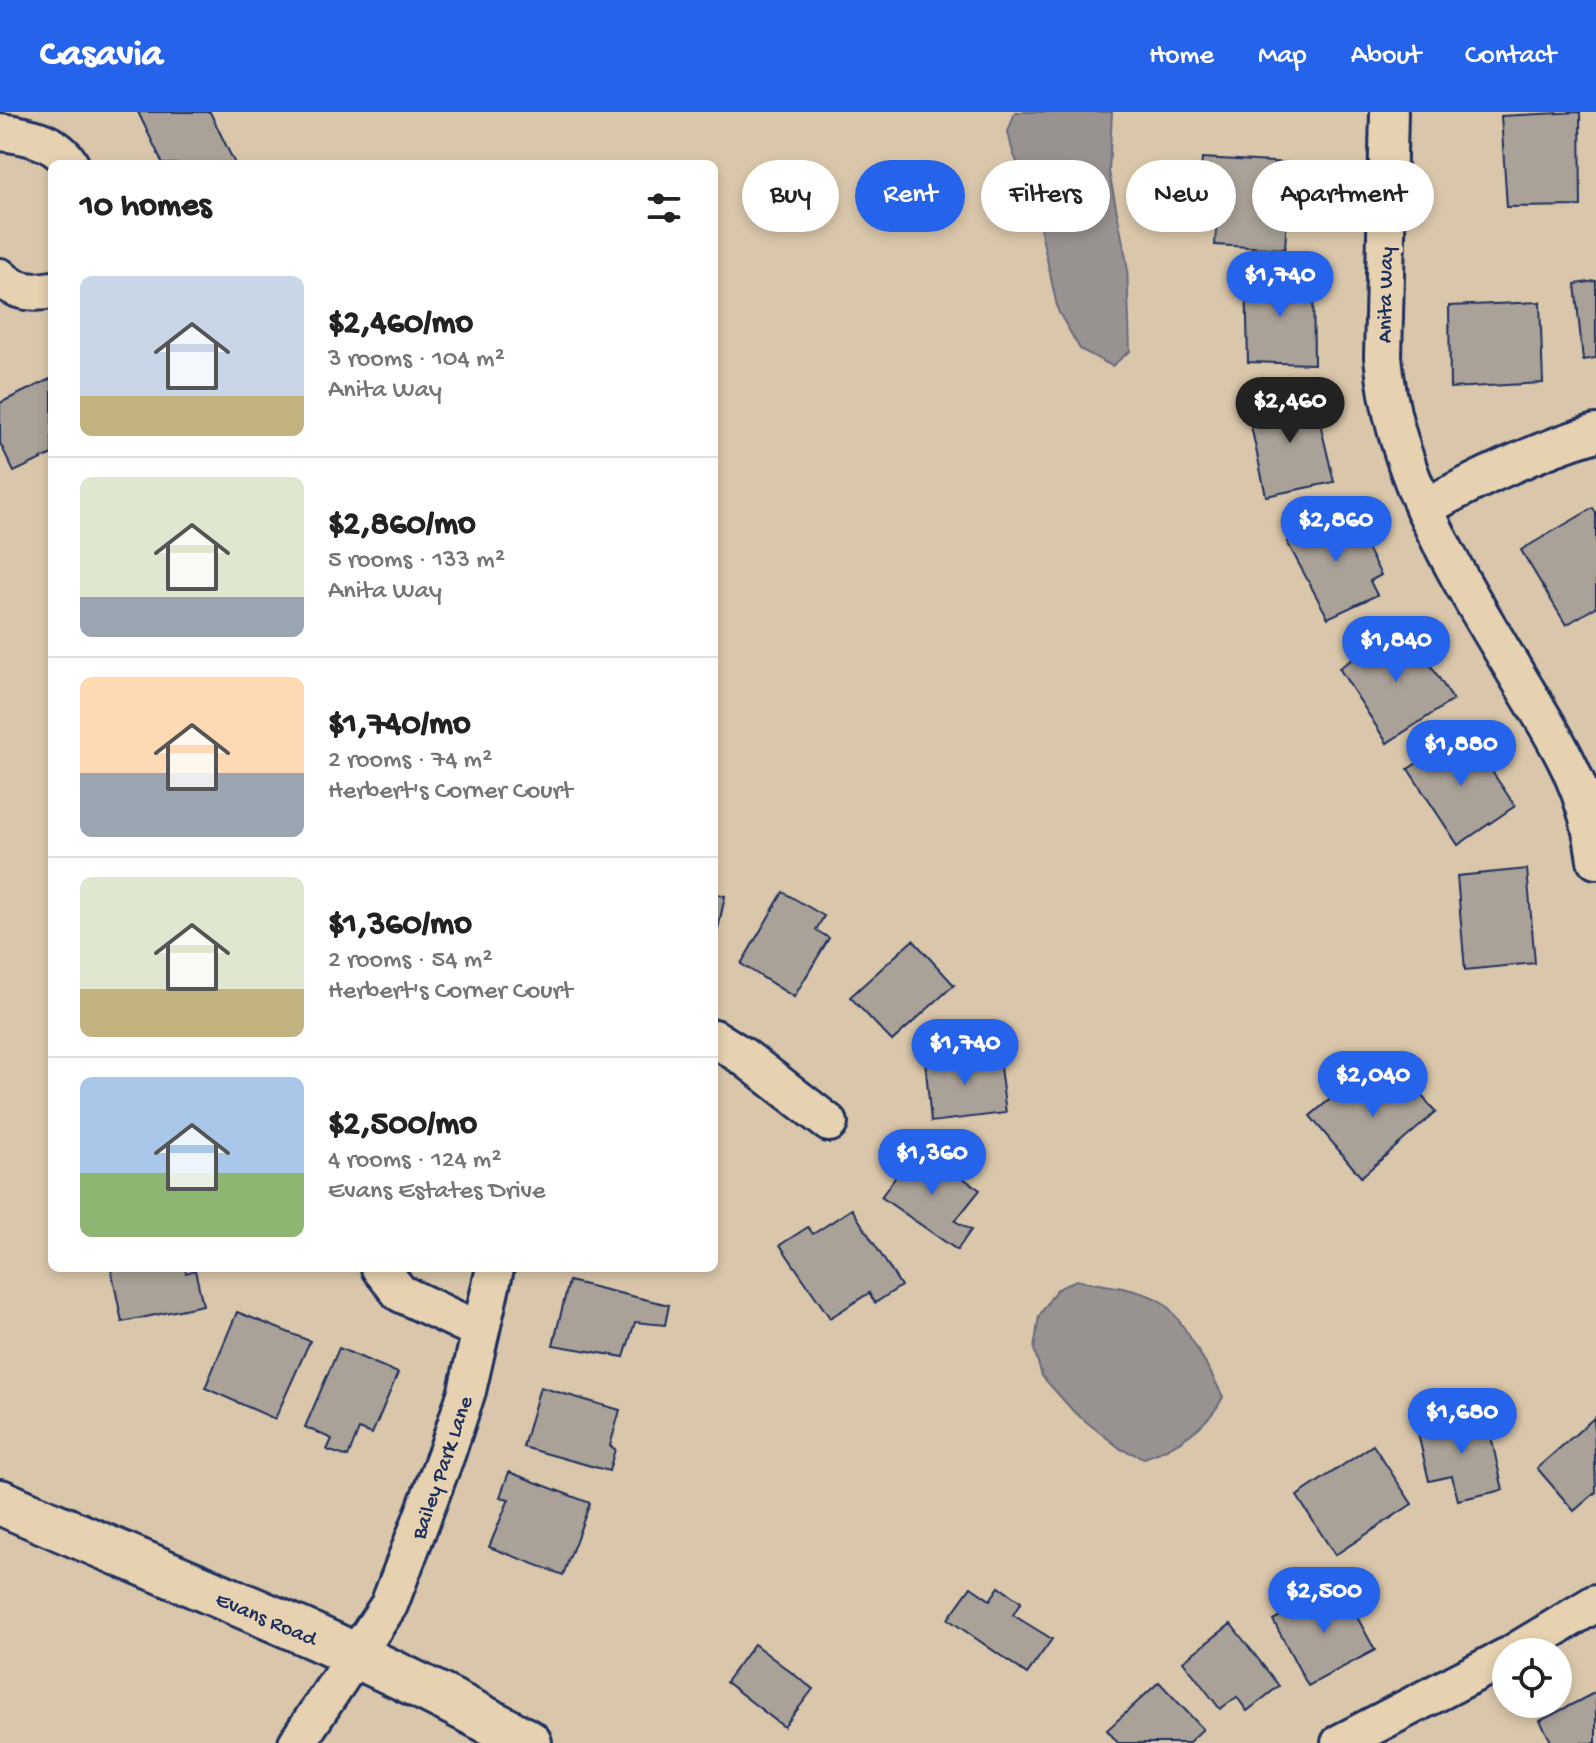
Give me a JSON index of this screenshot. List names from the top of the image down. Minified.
{"streets":{"main road":["Evans Road"],"street":["Anita Way","Bailey Park Lane"]},"crossings":[["Bailey Park Lane","Evans Road"]],"page":{"header":"Casavia","nav":["Home","Map","About","Contact"],"chip":["Buy","Rent","Filters","New","Apartment"],"heading":"10 homes","price":["$1,740","$2,460","$2,860","$1,840","$1,880","$1,740","$2,040","$1,360","$1,680","$2,500"],"list":[{"name":"$2,460/mo","note":"3 rooms · 104 m² · Anita Way"},{"name":"$2,860/mo","note":"5 rooms · 133 m² · Anita Way"},{"name":"$1,740/mo","note":"2 rooms · 74 m² · Herbert's Corner Court"},{"name":"$1,360/mo","note":"2 rooms · 54 m² · Herbert's Corner Court"},{"name":"$2,500/mo","note":"4 rooms · 124 m² · Evans Estates Drive"}]}}
